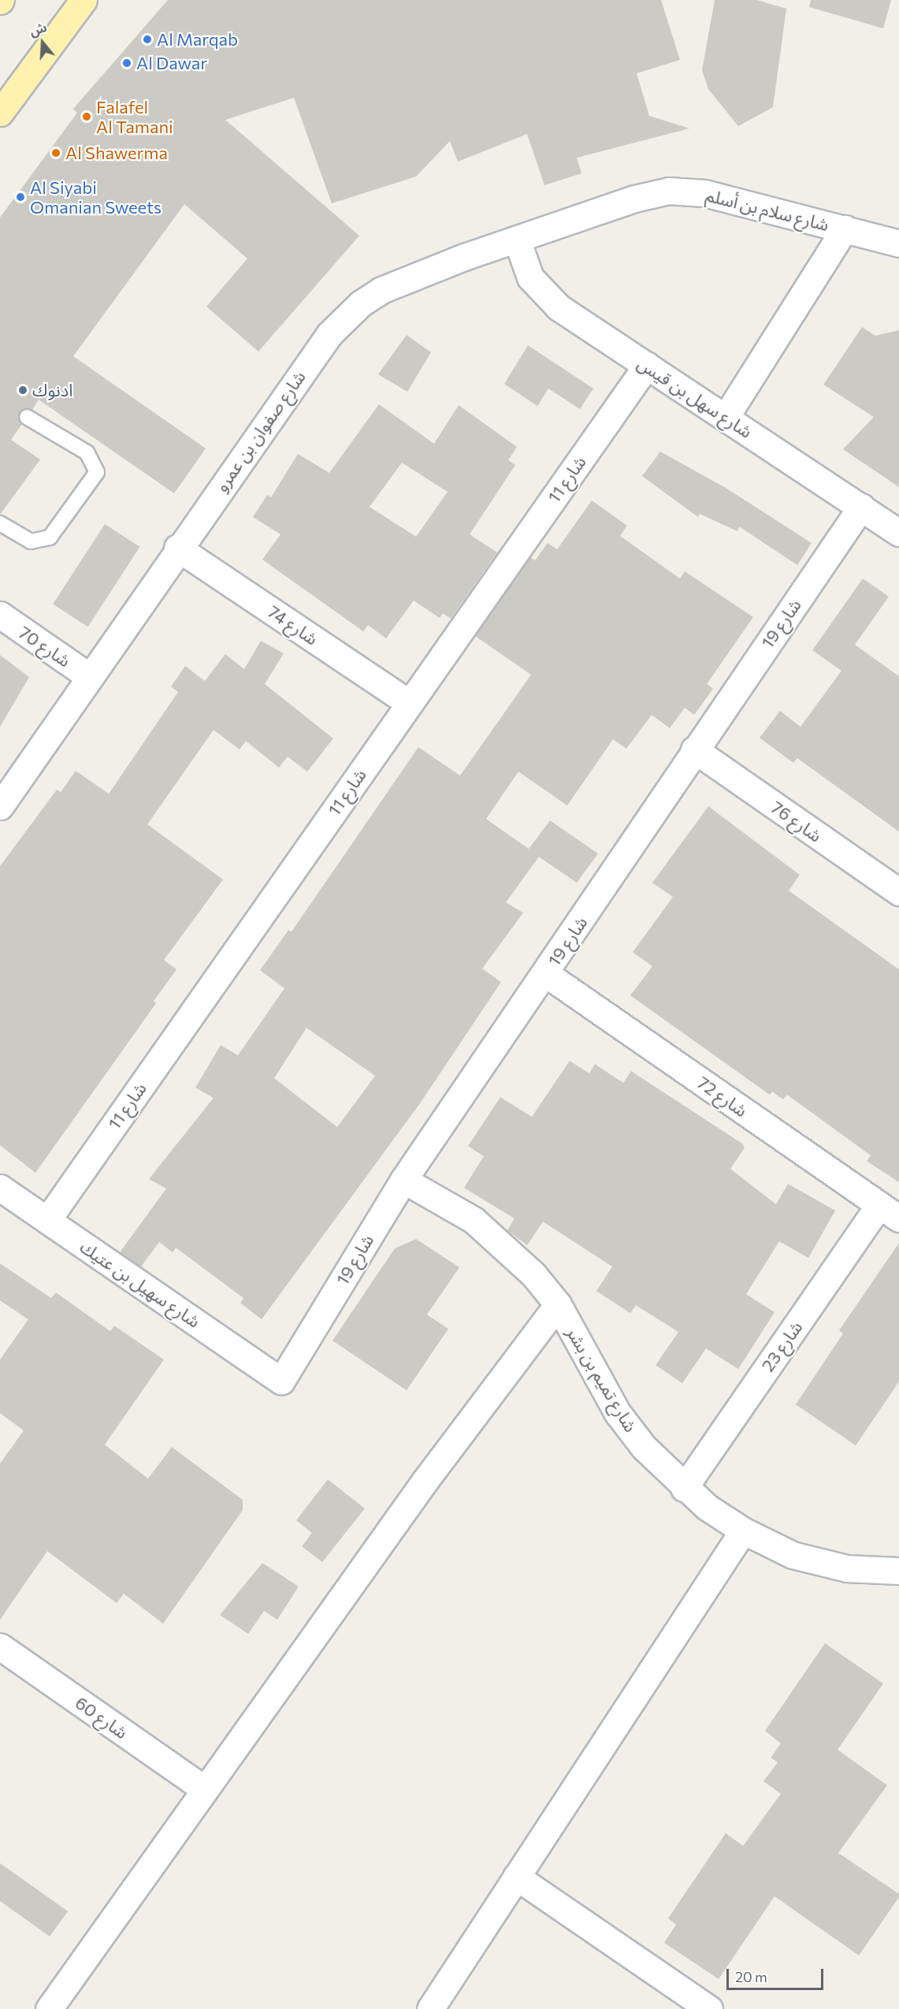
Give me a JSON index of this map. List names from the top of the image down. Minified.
{"streets":{"street":["شارع سلام بن أسلم","شارع سهل بن قيس","شارع صفوان بن عمرو","شارع 11","شارع 19","شارع 74","شارع 70","شارع 76","شارع 72","شارع سهيل بن عتيك","شارع 23","شارع تميم بن بشر","شارع 60"]},"crossings":[["شارع سلام بن أسلم","شارع صفوان بن عمرو"],["شارع سهل بن قيس","شارع صفوان بن عمرو"],["شارع سهل بن قيس","شارع 11"],["شارع سهل بن قيس","شارع 19"],["شارع صفوان بن عمرو","شارع 74"],["شارع صفوان بن عمرو","شارع 70"],["شارع 11","شارع 74"],["شارع 11","شارع سهيل بن عتيك"],["شارع 19","شارع 76"],["شارع 19","شارع 72"],["شارع 19","شارع سهيل بن عتيك"],["شارع 19","شارع تميم بن بشر"],["شارع 72","شارع 23"],["شارع 23","شارع تميم بن بشر"]],"places":["Al Marqab","Al Dawar","Falafel Al Tamani","Al Shawerma","Al Siyabi Omanian Sweets","ادنوك"],"scale_bar":"20 m","north":"top"}
